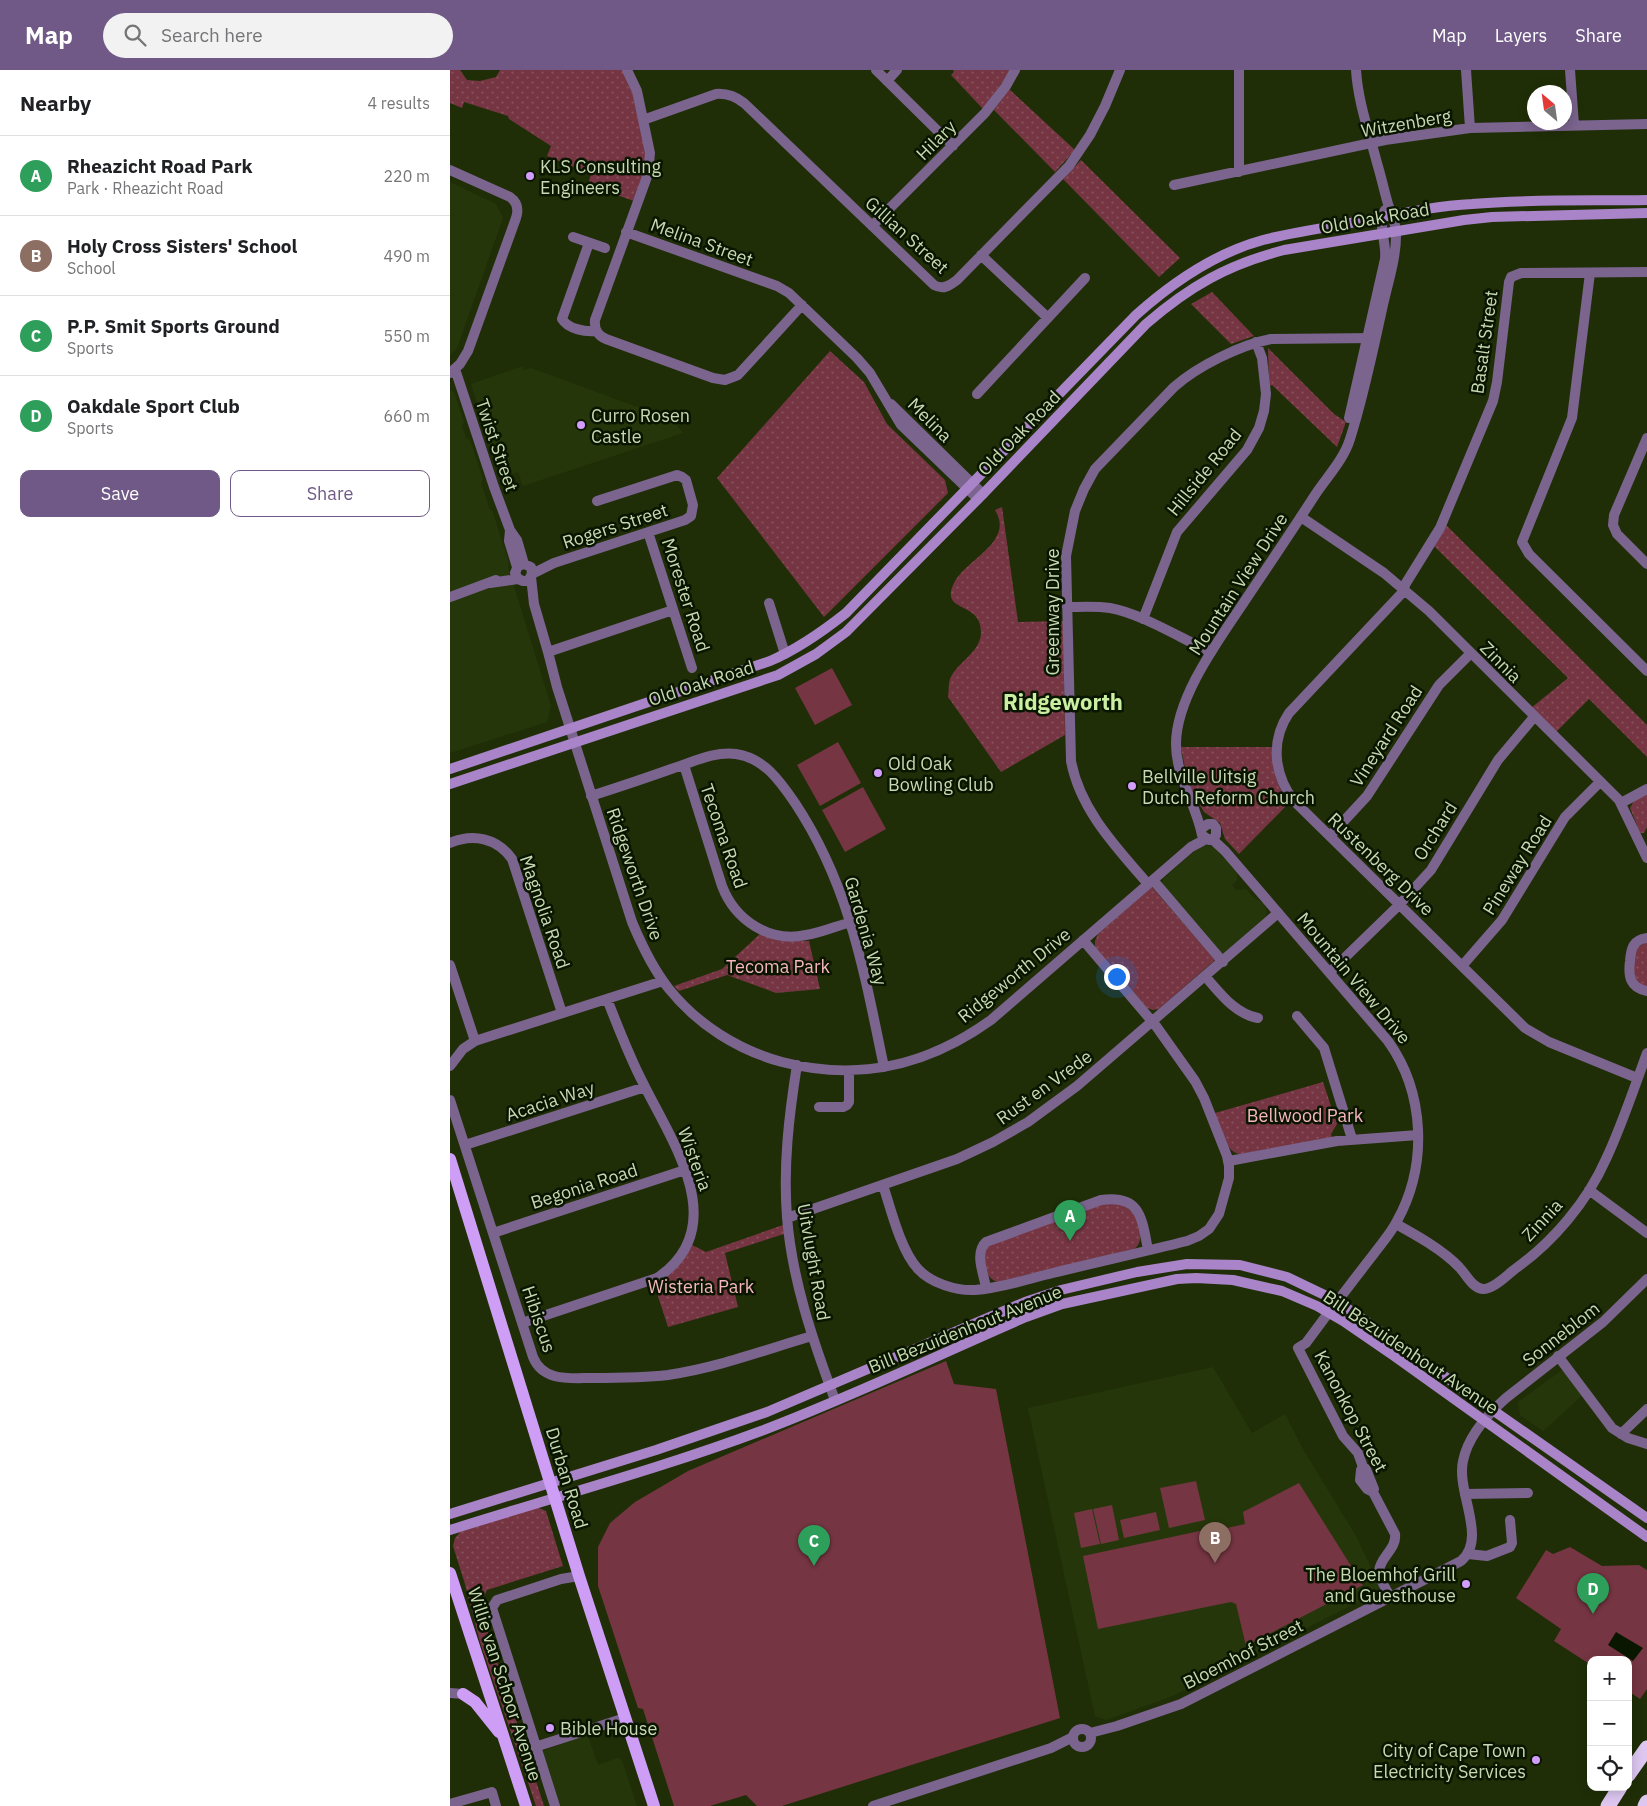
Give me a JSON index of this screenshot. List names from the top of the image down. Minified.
{"streets":{"main road":["Old Oak Road","Bill Bezuidenhout Avenue","Durban Road","Willie van Schoor Avenue"],"street":["Witzenberg","Hilary","Gillian Street","Melina Street","Basalt Street","Melina","Twist Street","Hillside Road","Rogers Street","Mountain View Drive","Morester Road","Greenway Drive","Zinnia","Vineyard Road","Orchard","Tecoma Road","Rustenberg Drive","Pineway Road","Ridgeworth Drive","Magnolia Road","Gardenia Way","Rust en Vrede","Acacia Way","Wisteria","Begonia Road","Uitvlught Road","Hibiscus","Sonneblom","Kanonkop Street","Bloemhof Street"]},"crossings":[["Witzenberg","Mountain View Drive"],["Hilary","Gillian Street"],["Old Oak Road","Melina"],["Old Oak Road","Twist Street"],["Old Oak Road","Mountain View Drive"],["Old Oak Road","Ridgeworth Drive"],["Gillian Street","Melina Street"],["Melina Street","Melina"],["Basalt Street","Zinnia"],["Basalt Street","Rustenberg Drive"],["Twist Street","Rogers Street"],["Twist Street","Ridgeworth Drive"],["Hillside Road","Greenway Drive"],["Rogers Street","Morester Road"],["Mountain View Drive","Greenway Drive"],["Mountain View Drive","Zinnia"],["Mountain View Drive","Orchard"],["Mountain View Drive","Ridgeworth Drive"],["Mountain View Drive","Rust en Vrede"],["Mountain View Drive","Bill Bezuidenhout Avenue"],["Mountain View Drive","Kanonkop Street"],["Greenway Drive","Ridgeworth Drive"],["Greenway Drive","Rust en Vrede"],["Zinnia","Vineyard Road"],["Zinnia","Orchard"],["Zinnia","Rustenberg Drive"],["Zinnia","Pineway Road"],["Vineyard Road","Rustenberg Drive"],["Orchard","Rustenberg Drive"],["Tecoma Road","Gardenia Way"],["Rustenberg Drive","Pineway Road"],["Ridgeworth Drive","Gardenia Way"],["Ridgeworth Drive","Uitvlught Road"],["Rust en Vrede","Uitvlught Road"],["Acacia Way","Wisteria"],["Acacia Way","Hibiscus"],["Wisteria","Begonia Road"],["Wisteria","Hibiscus"],["Begonia Road","Hibiscus"],["Uitvlught Road","Hibiscus"],["Uitvlught Road","Bill Bezuidenhout Avenue"],["Bill Bezuidenhout Avenue","Sonneblom"],["Bill Bezuidenhout Avenue","Durban Road"],["Kanonkop Street","Bloemhof Street"]],"districts":["Ridgeworth"],"parks":["Tecoma Park","Bellwood Park","Wisteria Park"],"places":["KLS Consulting Engineers","Curro Rosen Castle","Old Oak Bowling Club","Bellville Uitsig Dutch Reform Church","The Bloemhof Grill and Guesthouse","Bible House","City of Cape Town Electricity Services"],"north":"top left","page":{"header":"Map","search":"Search here","nav":["Map","Layers","Share"],"heading":["Nearby","4 results"],"list":[{"mark":"A","name":"Rheazicht Road Park","note":"Park · Rheazicht Road","value":"220 m"},{"mark":"B","name":"Holy Cross Sisters' School","note":"School","value":"490 m"},{"mark":"C","name":"P.P. Smit Sports Ground","note":"Sports","value":"550 m"},{"mark":"D","name":"Oakdale Sport Club","note":"Sports","value":"660 m"}],"buttons":["Save","Share"],"pins":["A","B","C","D"],"map_buttons":["+","−"]}}
